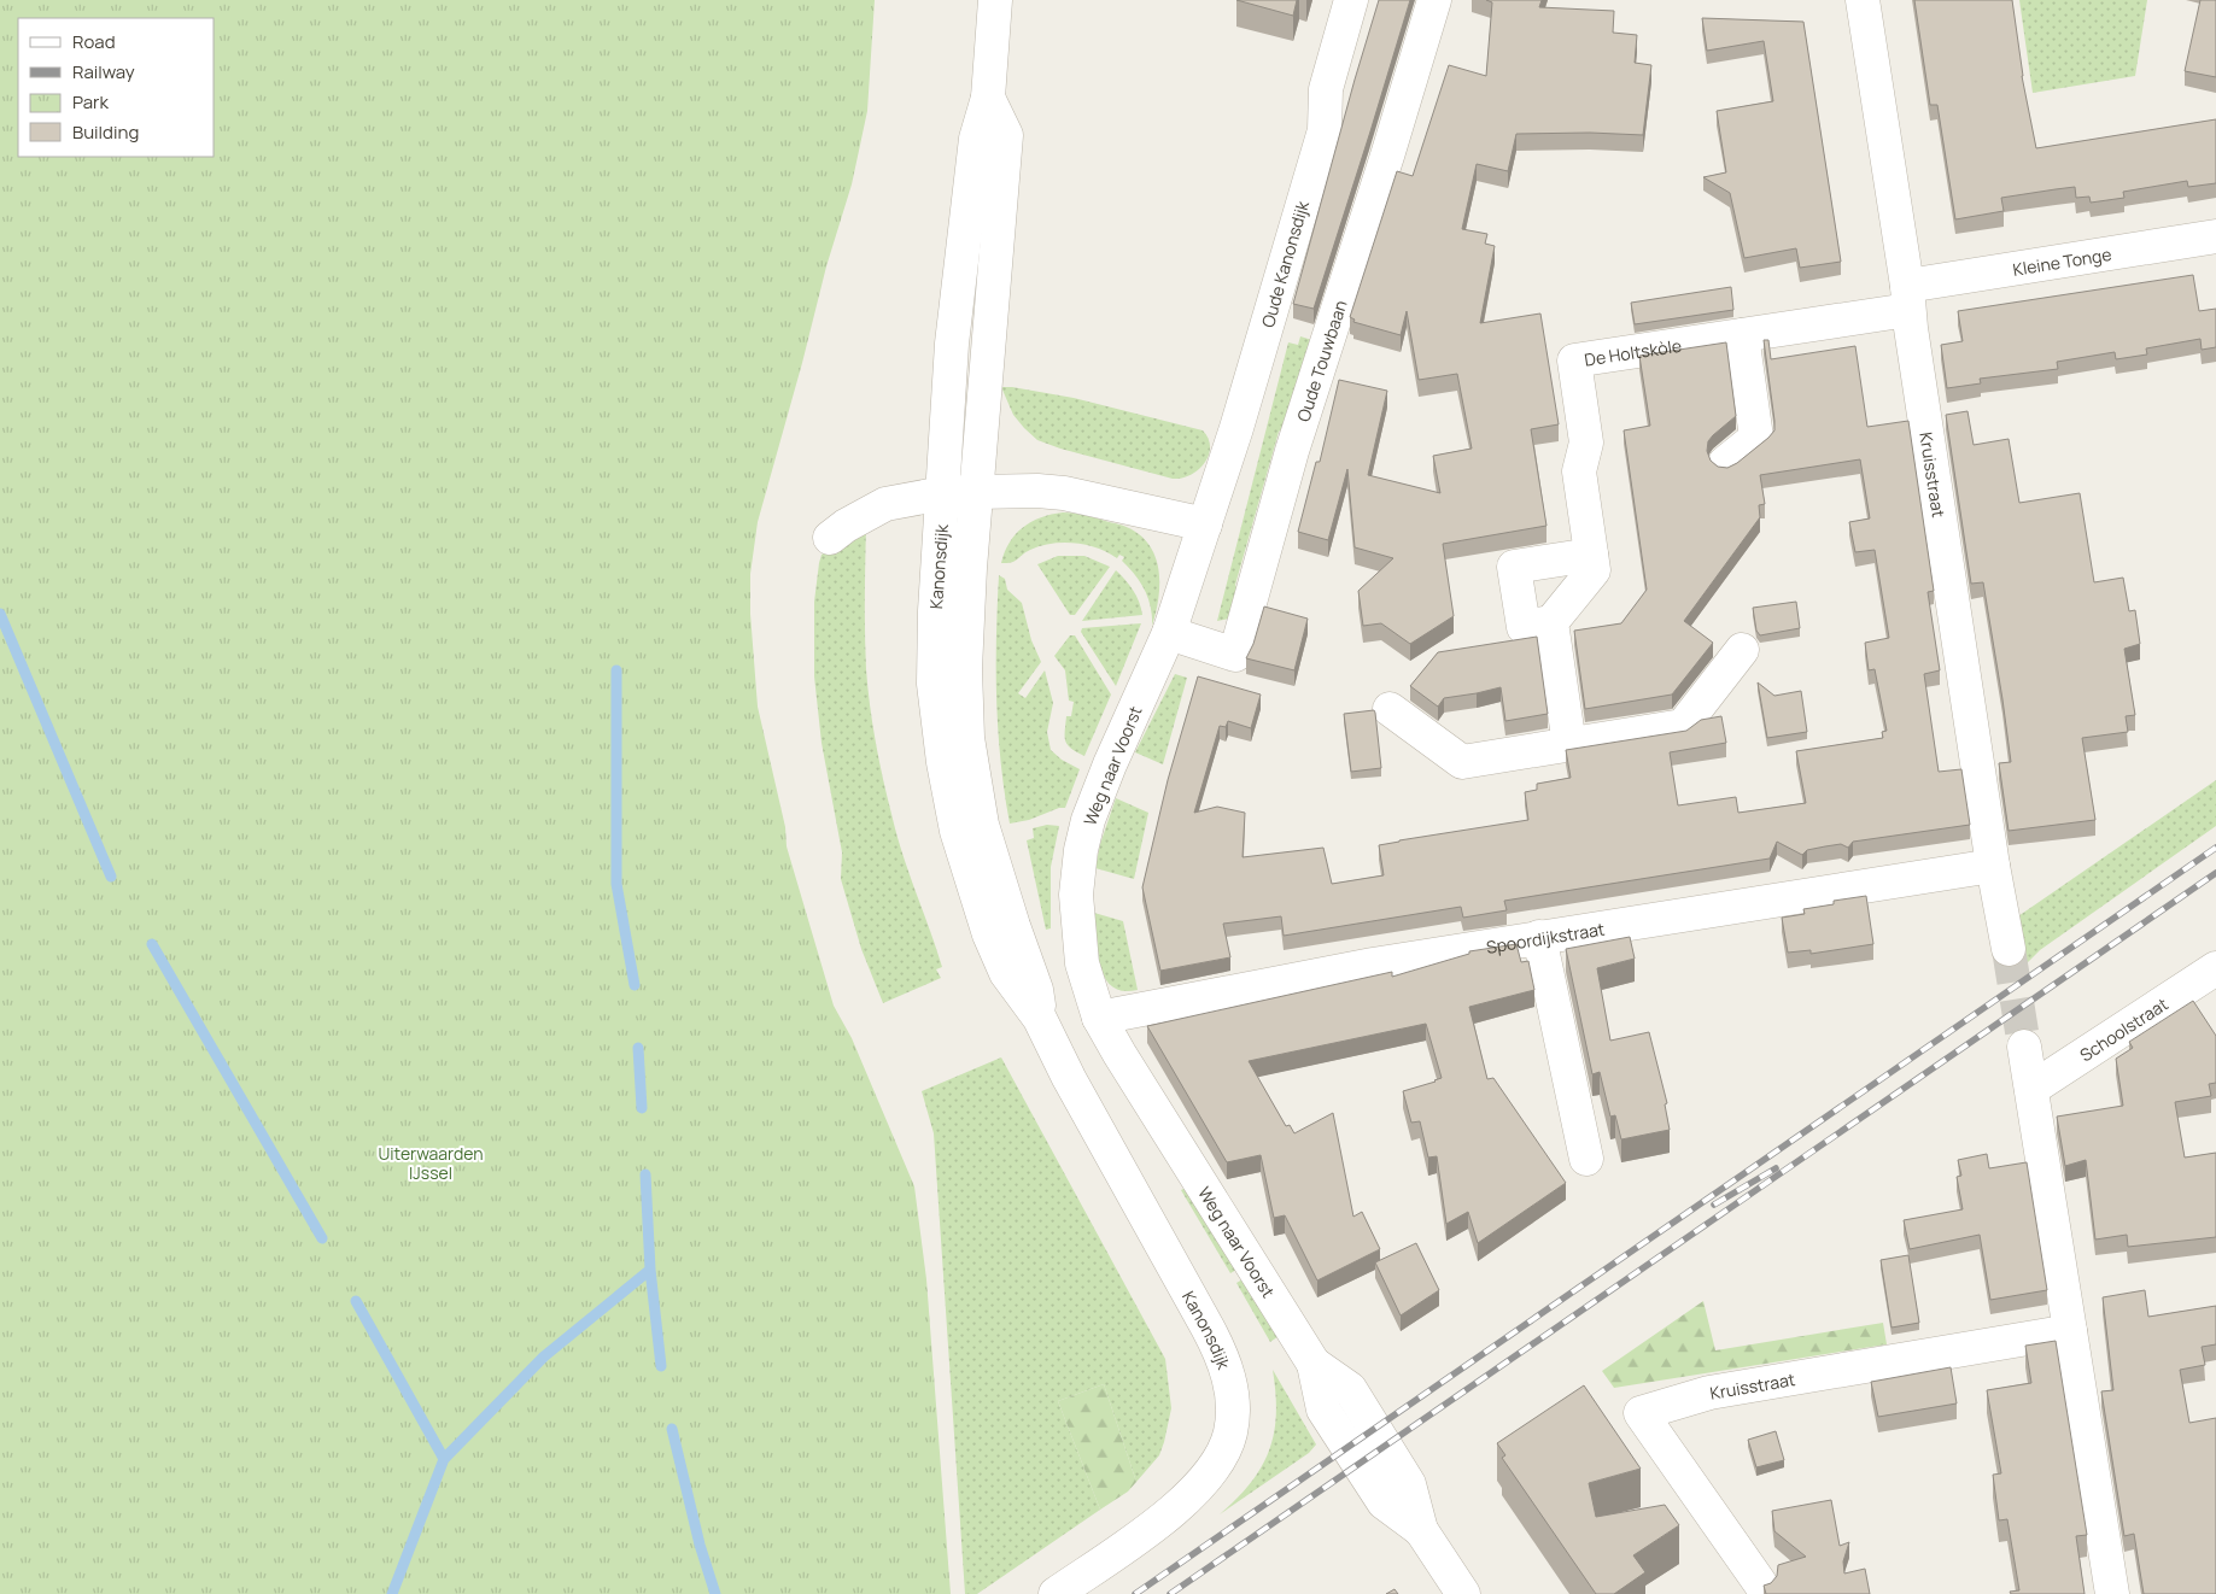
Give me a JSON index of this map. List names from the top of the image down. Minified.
{"streets":{"street":["Kleine Tonge","Oude Kanonsdijk","De Holtskòle","Oude Touwbaan","Kruisstraat","Kanonsdijk","Weg naar Voorst","Spoordijkstraat","Schoolstraat"]},"crossings":[["Kleine Tonge","De Holtskòle"],["Kleine Tonge","Kruisstraat"],["Oude Kanonsdijk","Weg naar Voorst"],["De Holtskòle","Kruisstraat"],["Oude Touwbaan","Weg naar Voorst"],["Kruisstraat","Spoordijkstraat"],["Weg naar Voorst","Spoordijkstraat"]],"parks":["Uiterwaarden IJssel"],"legend":["Road","Railway","Park","Building"]}
